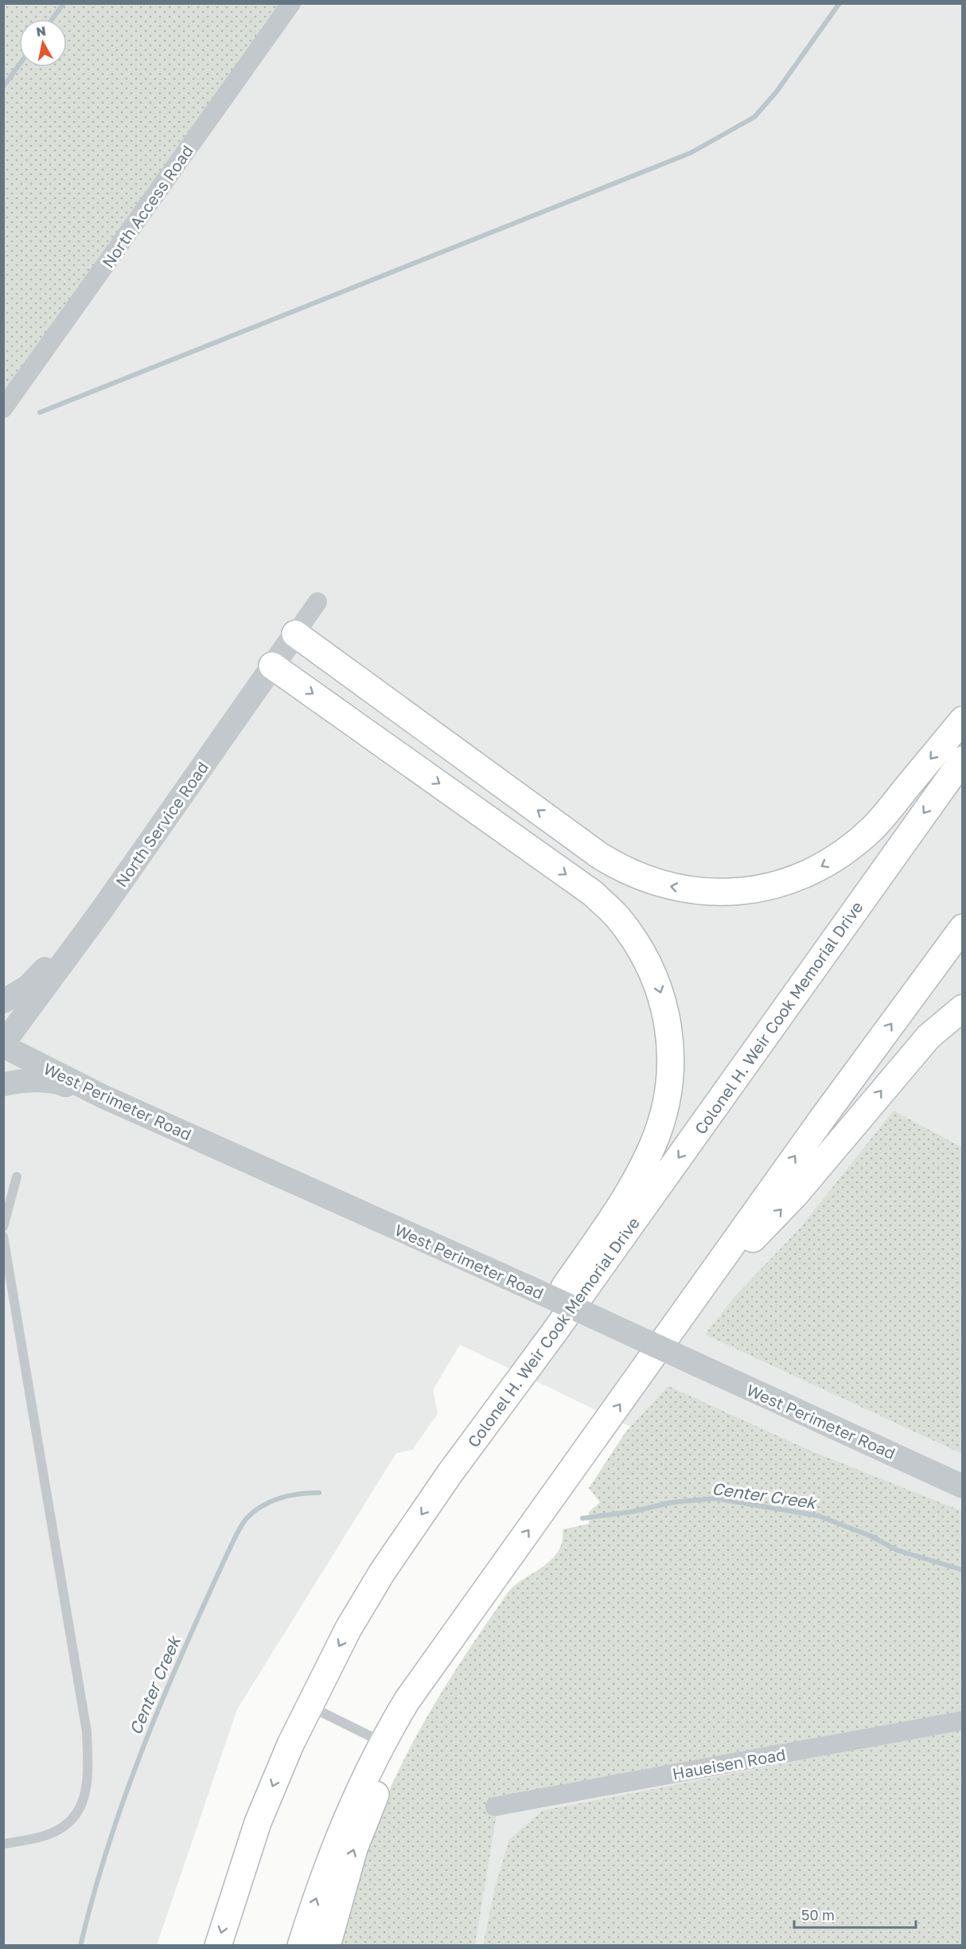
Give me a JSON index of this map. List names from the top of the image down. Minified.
{"streets":{"highway":["Colonel H. Weir Cook Memorial Drive"],"street":["North Access Road","North Service Road","West Perimeter Road","Haueisen Road"]},"crossings":[["North Service Road","West Perimeter Road"]],"water":["Center Creek"],"scale_bar":"50 m","north":"top"}
